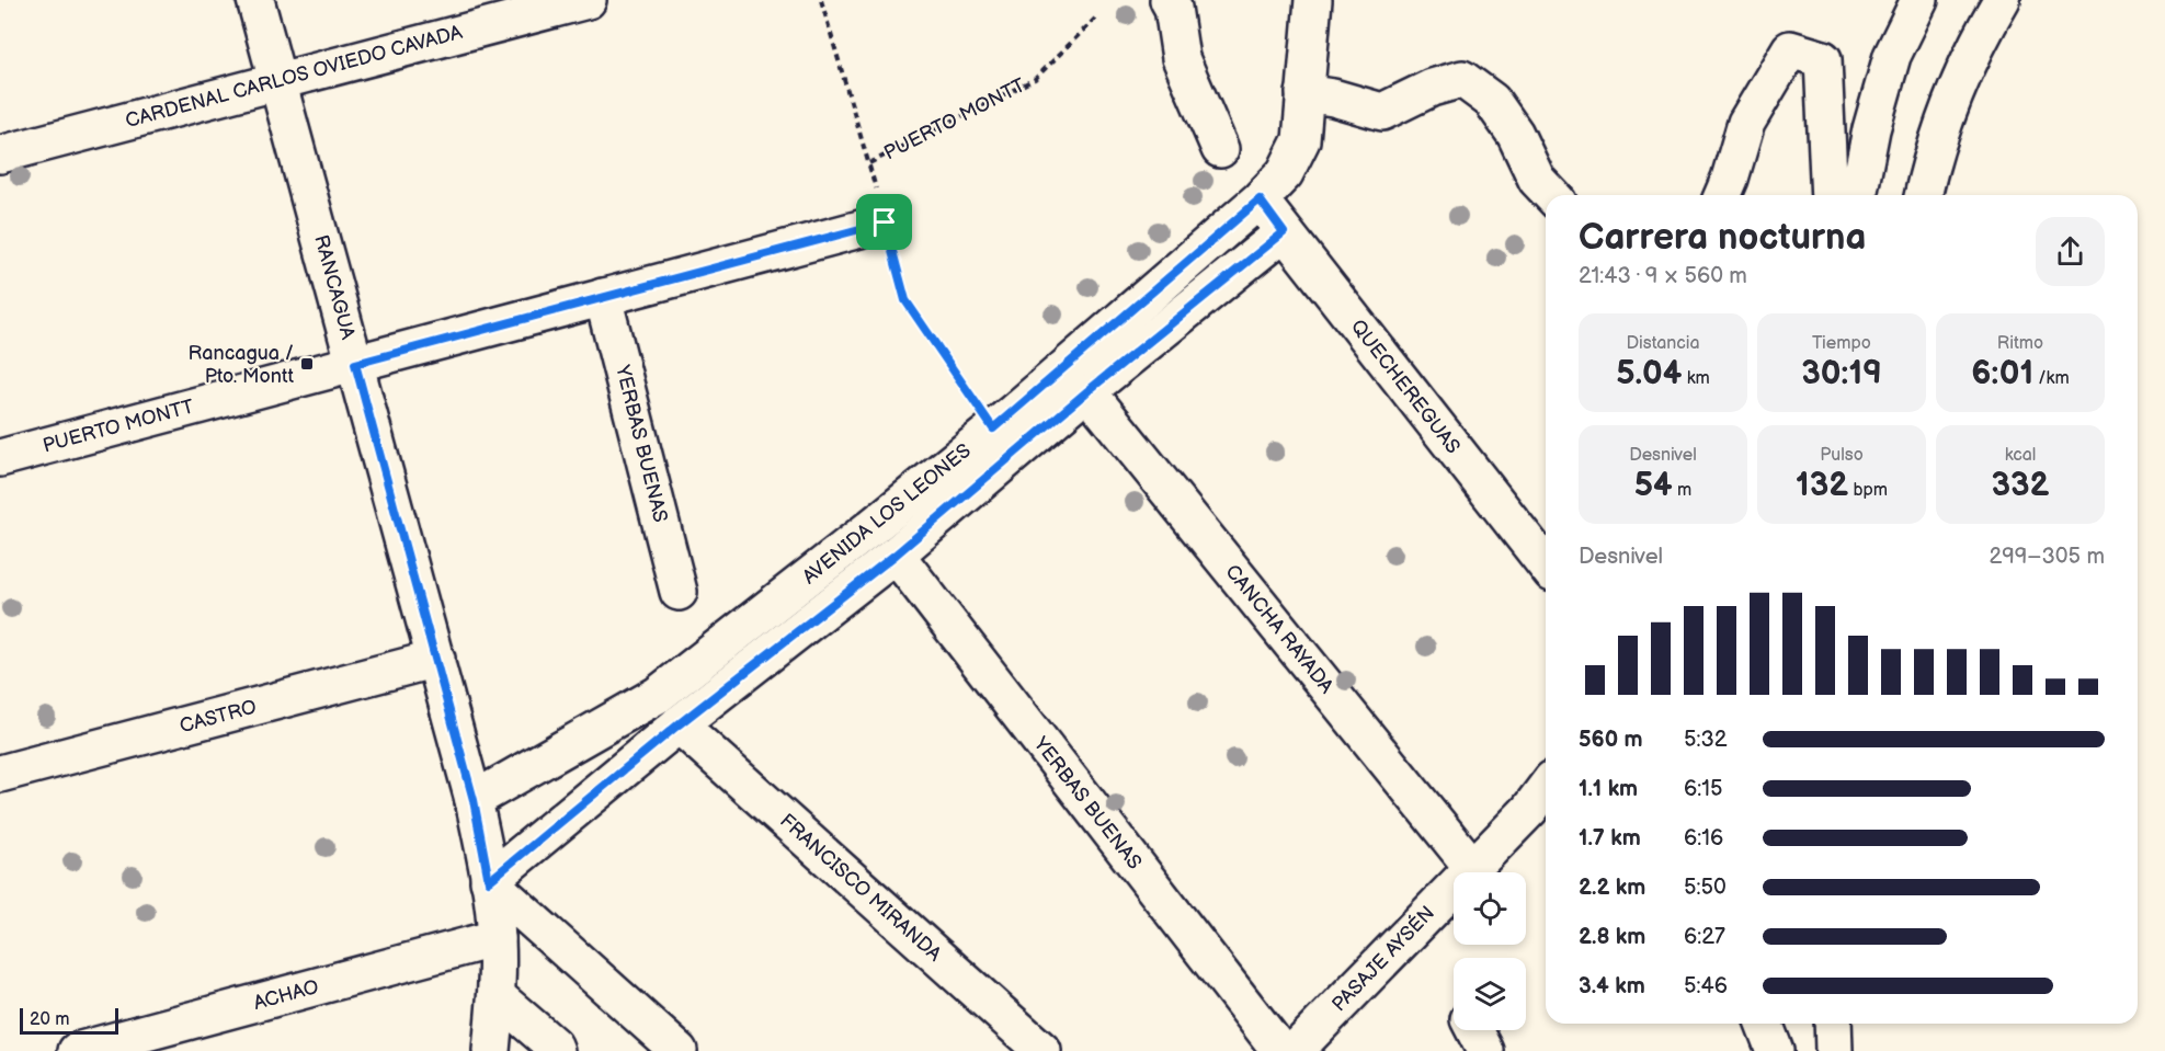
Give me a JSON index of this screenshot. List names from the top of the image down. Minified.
{"streets":{"street":["CARDENAL CARLOS OVIEDO CAVADA","PUERTO MONTT","RANCAGUA","QUECHEREGUAS","YERBAS BUENAS","AVENIDA LOS LEONES","CANCHA RAYADA","CASTRO","FRANCISCO MIRANDA","PASAJE AYSÉN","ACHAO"]},"crossings":[["CARDENAL CARLOS OVIEDO CAVADA","RANCAGUA"],["PUERTO MONTT","RANCAGUA"],["PUERTO MONTT","YERBAS BUENAS"],["RANCAGUA","AVENIDA LOS LEONES"],["RANCAGUA","CASTRO"],["RANCAGUA","ACHAO"],["QUECHEREGUAS","AVENIDA LOS LEONES"],["YERBAS BUENAS","AVENIDA LOS LEONES"],["AVENIDA LOS LEONES","CANCHA RAYADA"],["AVENIDA LOS LEONES","FRANCISCO MIRANDA"],["CANCHA RAYADA","PASAJE AYSÉN"]],"places":{"transit":["Rancagua / Pto. Montt"]},"scale_bar":"20 m","page":{"heading":["Carrera nocturna","21:43 · 9 × 560 m"],"stats":[["Distancia","5.04 km"],["Tiempo","30:19"],["Ritmo","6:01 /km"],["Desnivel","54 m"],["Pulso","132 bpm"],["kcal","332"]],"chart":["Desnivel","299–305 m"],"list":[{"name":"560 m","note":"5:32"},{"name":"1.1 km","note":"6:15"},{"name":"1.7 km","note":"6:16"},{"name":"2.2 km","note":"5:50"},{"name":"2.8 km","note":"6:27"},{"name":"3.4 km","note":"5:46"}],"scale":"20 m"}}
